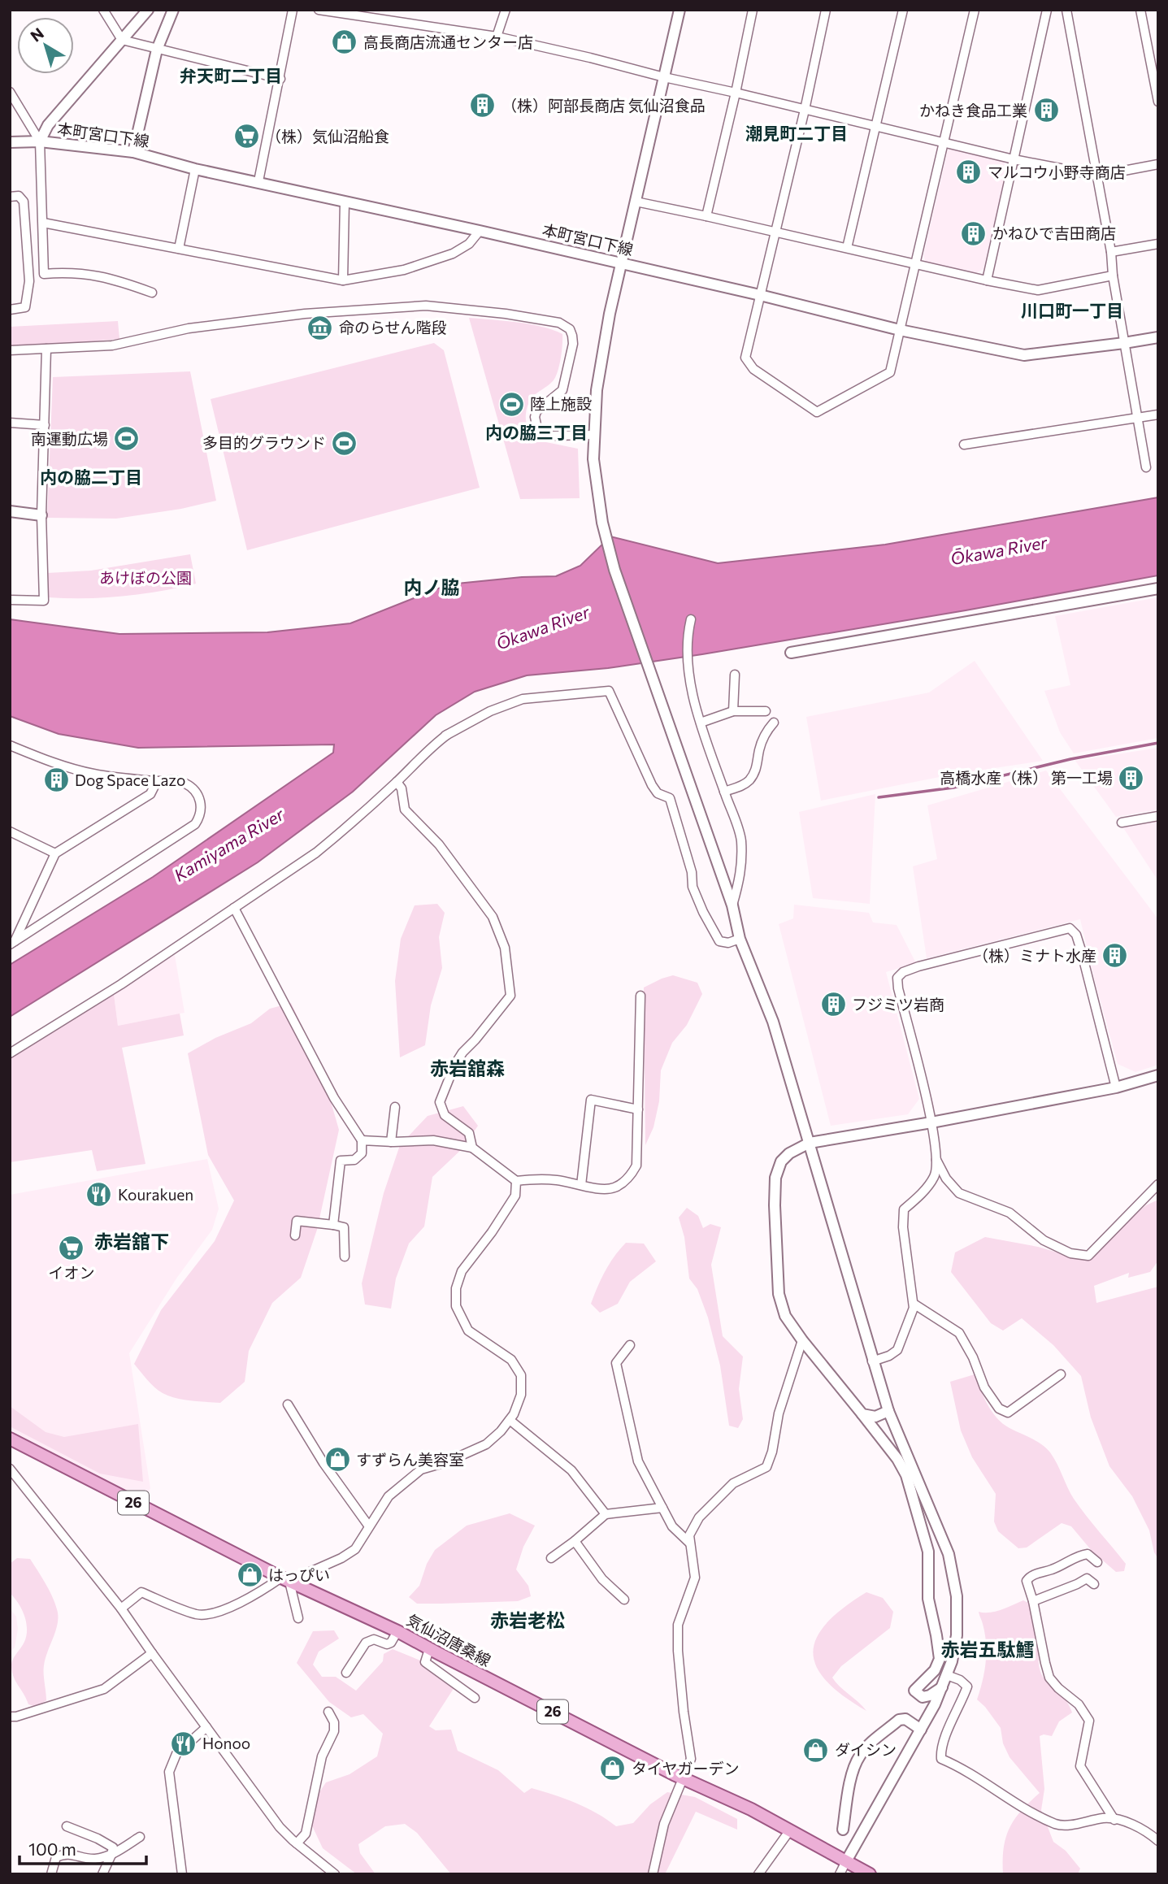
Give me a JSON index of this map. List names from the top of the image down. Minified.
{"streets":{"main road":["26","気仙沼唐桑線"],"street":["本町宮口下線"]},"districts":["弁天町二丁目","潮見町二丁目","川口町一丁目","内の脇三丁目","内の脇二丁目","内ノ脇","赤岩舘森","赤岩舘下","赤岩老松","赤岩五駄鱈"],"water":["Ōkawa River","Kamiyama River"],"parks":["あけぼの公園"],"places":{"shop":["高長商店流通センター店","すずらん美容室","はっぴい","ダイシン","タイヤガーデン"],"building":["（株）阿部長商店 気仙沼食品","かねき食品工業","マルコウ小野寺商店","かねひで吉田商店","高橋水産（株） 第一工場","Dog Space Lazo","（株）ミナト水産","フジミツ岩商"],"supermarket":["（株）気仙沼船食","イオン"],"museum":["命のらせん階段"],"sports":["陸上施設","南運動広場","多目的グラウンド"],"restaurant":["Kourakuen","Honoo"]},"scale_bar":"100 m","north":"top left"}
